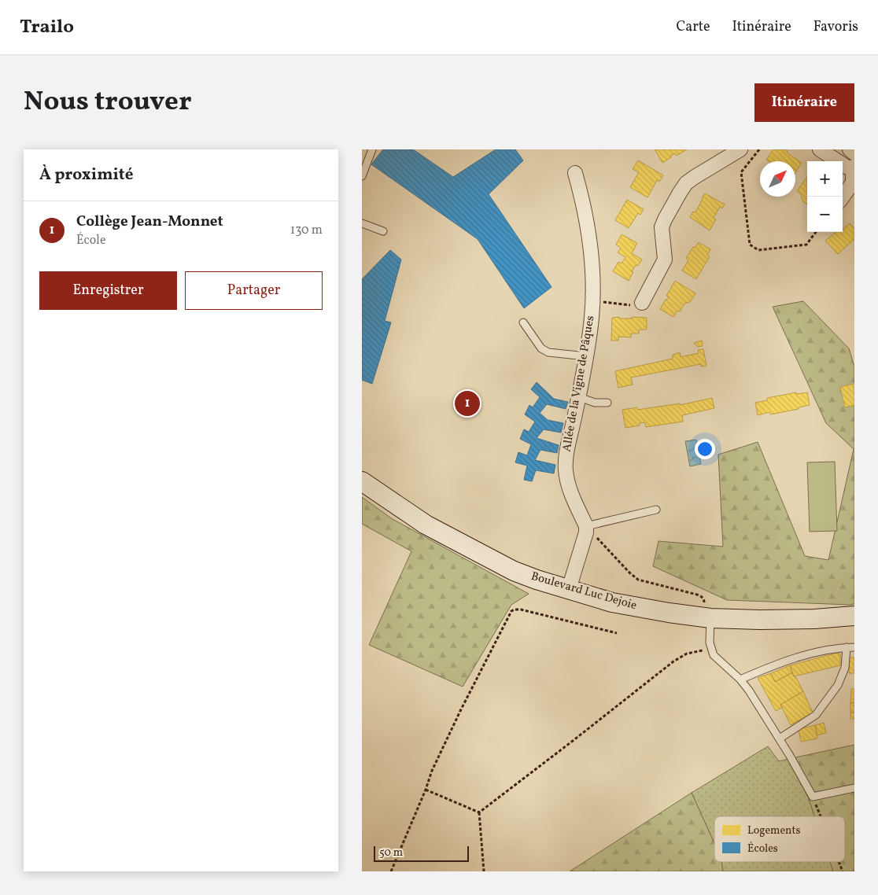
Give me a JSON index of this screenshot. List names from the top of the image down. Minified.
{"streets":{"main road":["Boulevard Luc Dejoie"],"street":["Allée de la Vigne de Pâques"]},"legend":["Logements","Écoles"],"scale_bar":"50 m","north":"top right","page":{"header":"Trailo","nav":["Carte","Itinéraire","Favoris"],"title":"Nous trouver","buttons":["Itinéraire",["Enregistrer","Partager"]],"heading":"À proximité","map_buttons":["+","−"],"list":[{"mark":"1","name":"Collège Jean-Monnet","note":"École","value":"130 m"}],"pins":"1","scale":"50 m"}}
